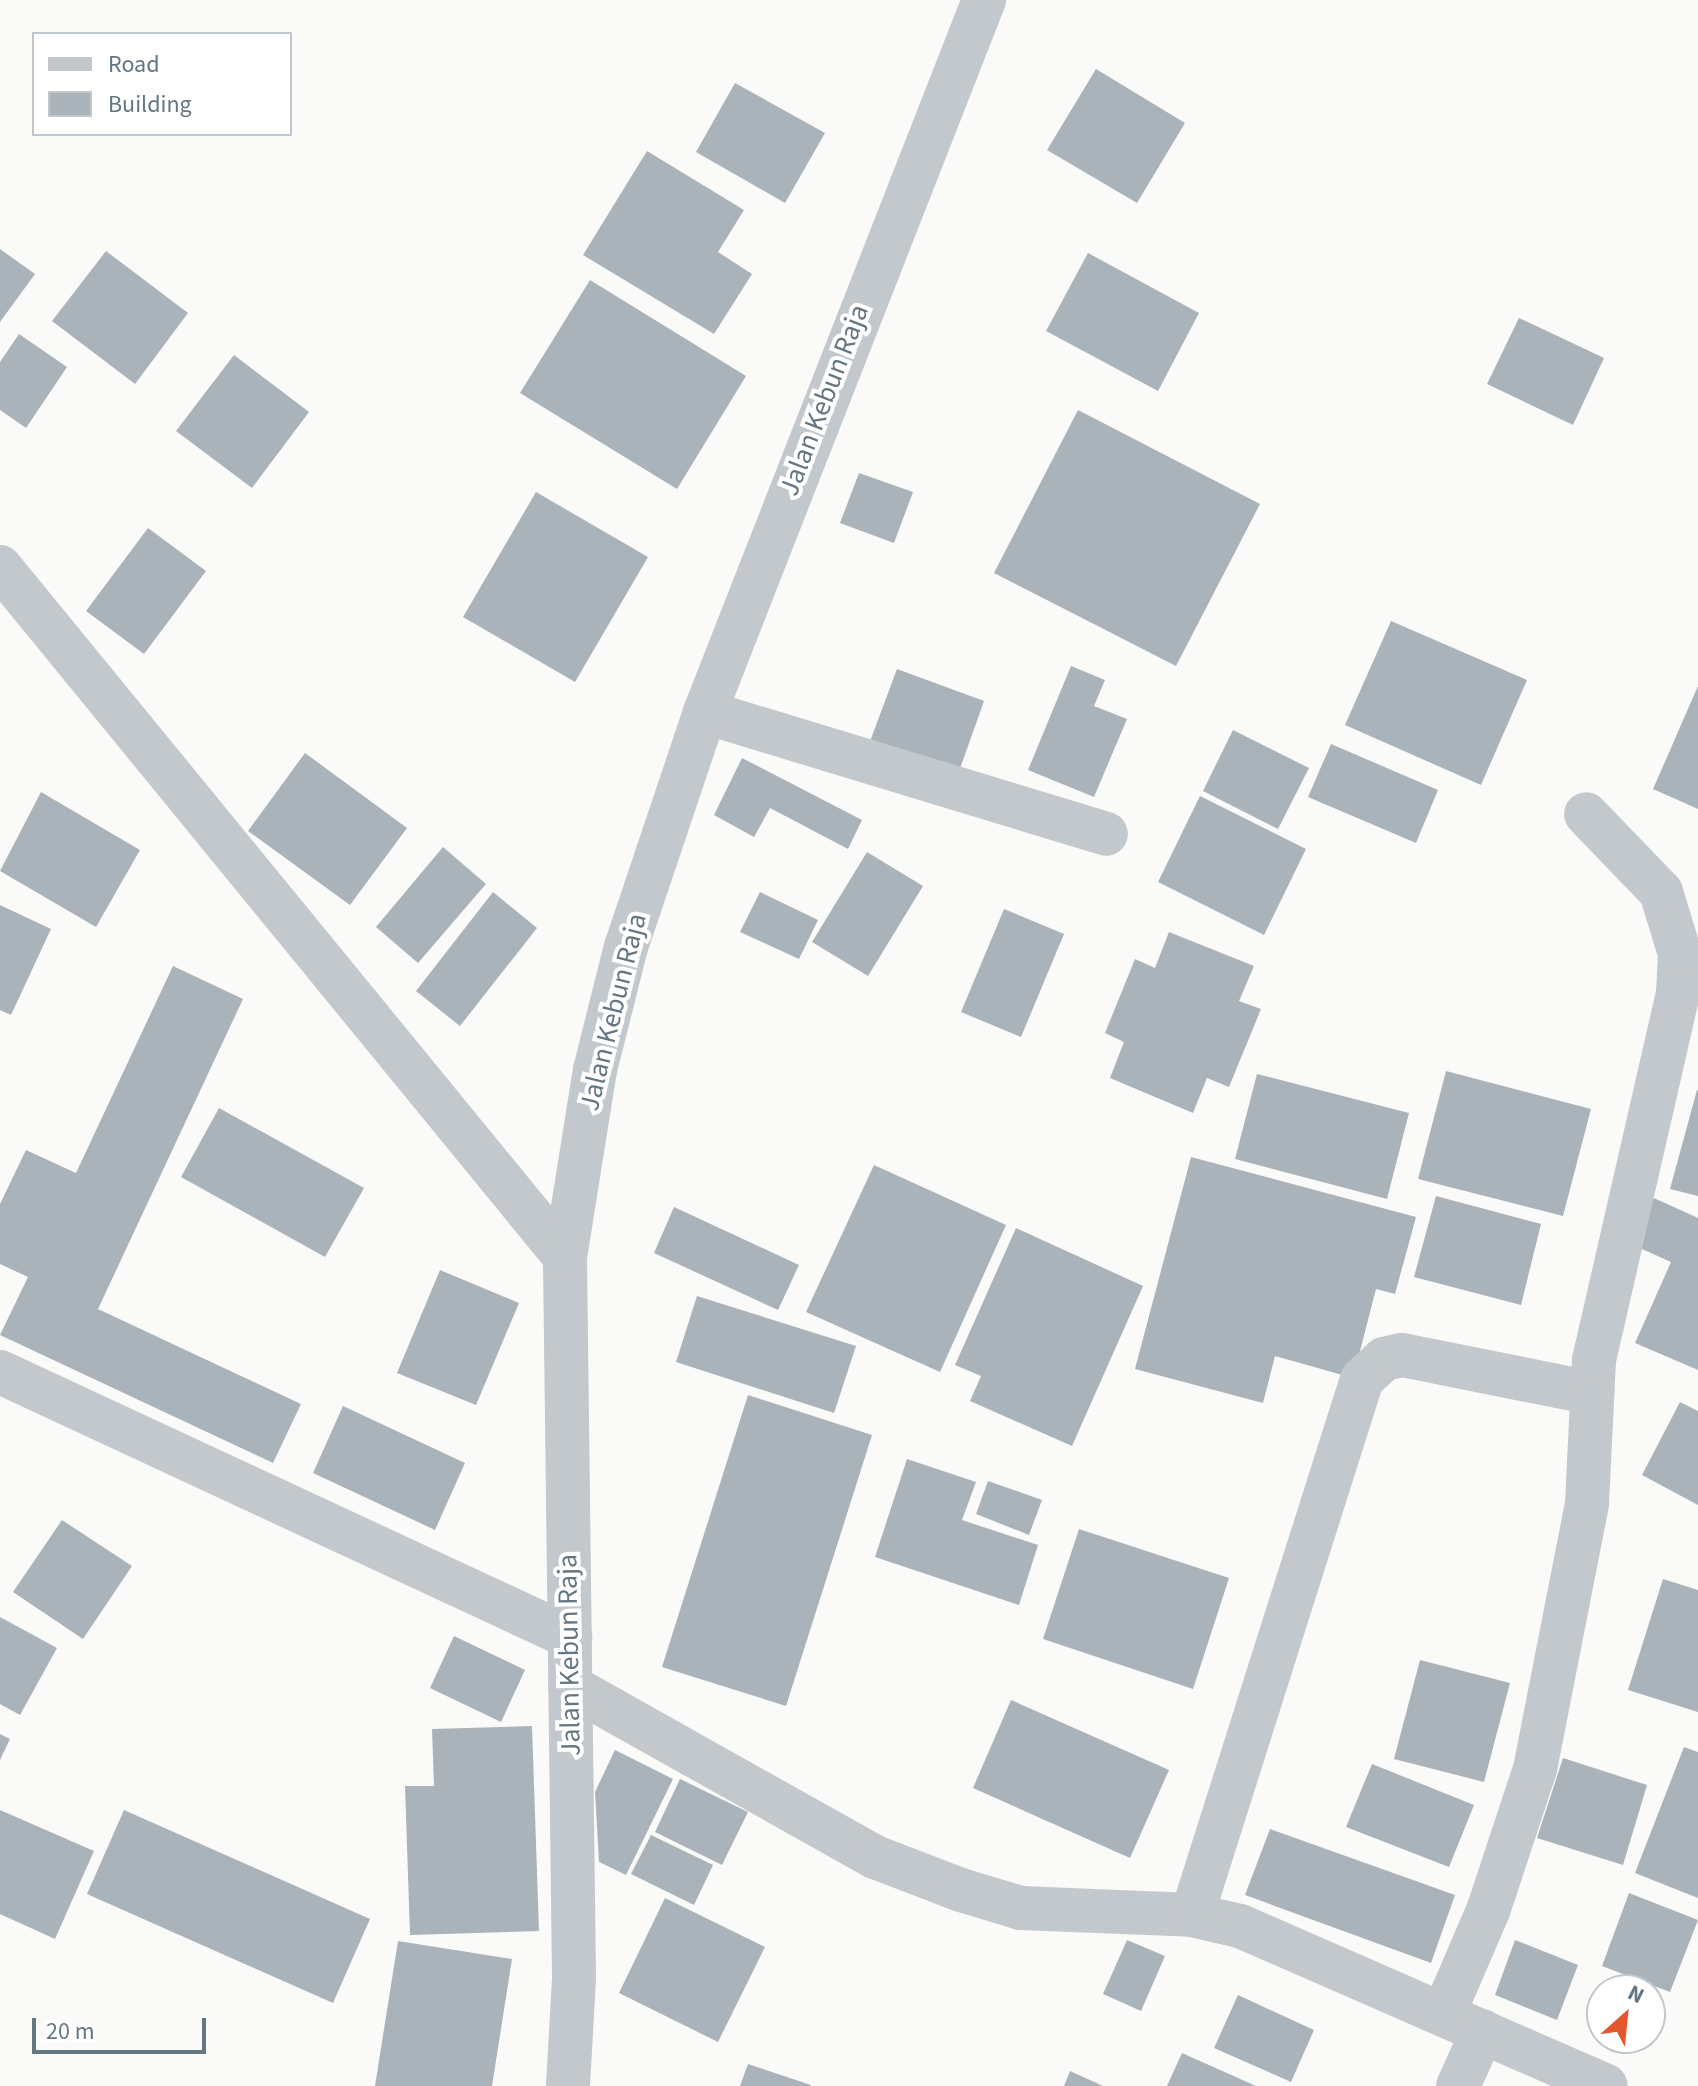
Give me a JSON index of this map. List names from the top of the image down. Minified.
{"streets":{"street":["Jalan Kebun Raja"]},"legend":["Road","Building"],"scale_bar":"20 m","north":"top right"}
